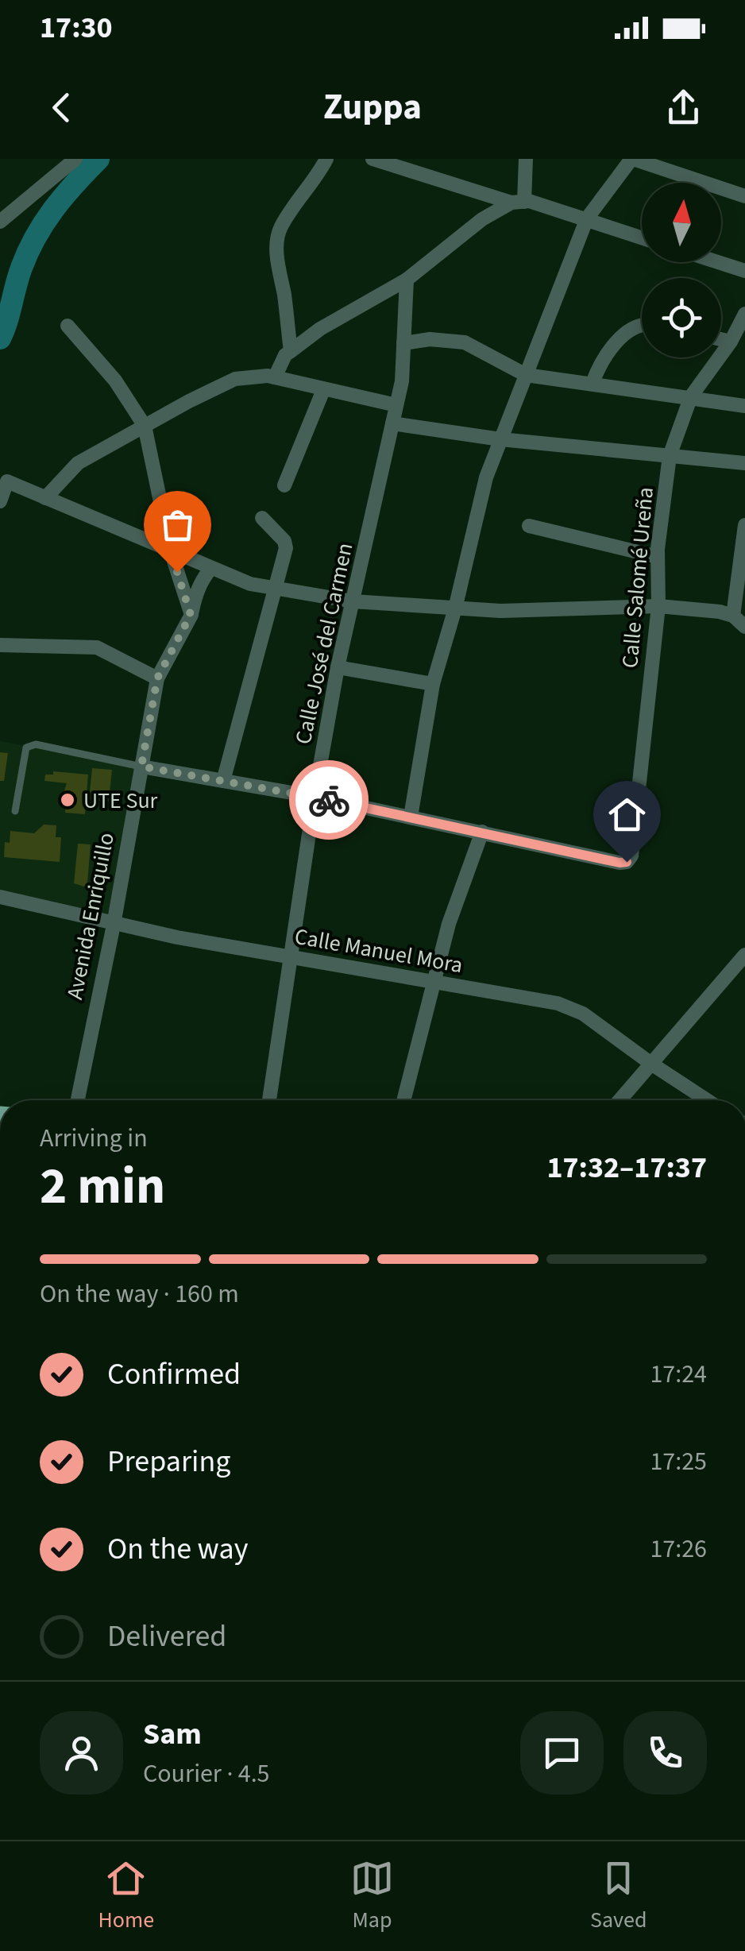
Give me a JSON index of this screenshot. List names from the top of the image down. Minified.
{"streets":{"street":["Calle Salomé Ureña","Calle José del Carmen","Avenida Enriquillo","Calle Manuel Mora"]},"crossings":[["Calle José del Carmen","Calle Manuel Mora"],["Avenida Enriquillo","Calle Manuel Mora"]],"places":["UTE Sur"],"north":"top","page":{"status":"17:30","header":"Zuppa","heading":["2 min","Arriving in","17:32–17:37"],"panel":["Sam","Courier · 4.5"],"bar":"On the way · 160 m","list":[["Confirmed","17:24"],["Preparing","17:25"],["On the way","17:26"],"Delivered"],"tabs":["Home","Map","Saved"]}}
